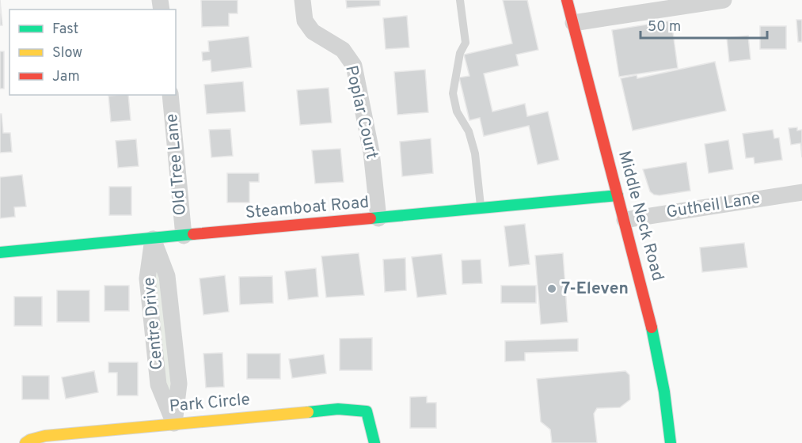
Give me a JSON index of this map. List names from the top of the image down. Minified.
{"streets":{"street":["Poplar Court","Old Tree Lane","Gutheil Lane","Steamboat Road","Middle Neck Road","Centre Drive","Park Circle"]},"crossings":[["Poplar Court","Steamboat Road"],["Old Tree Lane","Steamboat Road"],["Gutheil Lane","Middle Neck Road"],["Steamboat Road","Middle Neck Road"],["Steamboat Road","Centre Drive"],["Centre Drive","Park Circle"]],"places":["7-Eleven"],"legend":["Fast","Slow","Jam"],"scale_bar":"50 m"}
